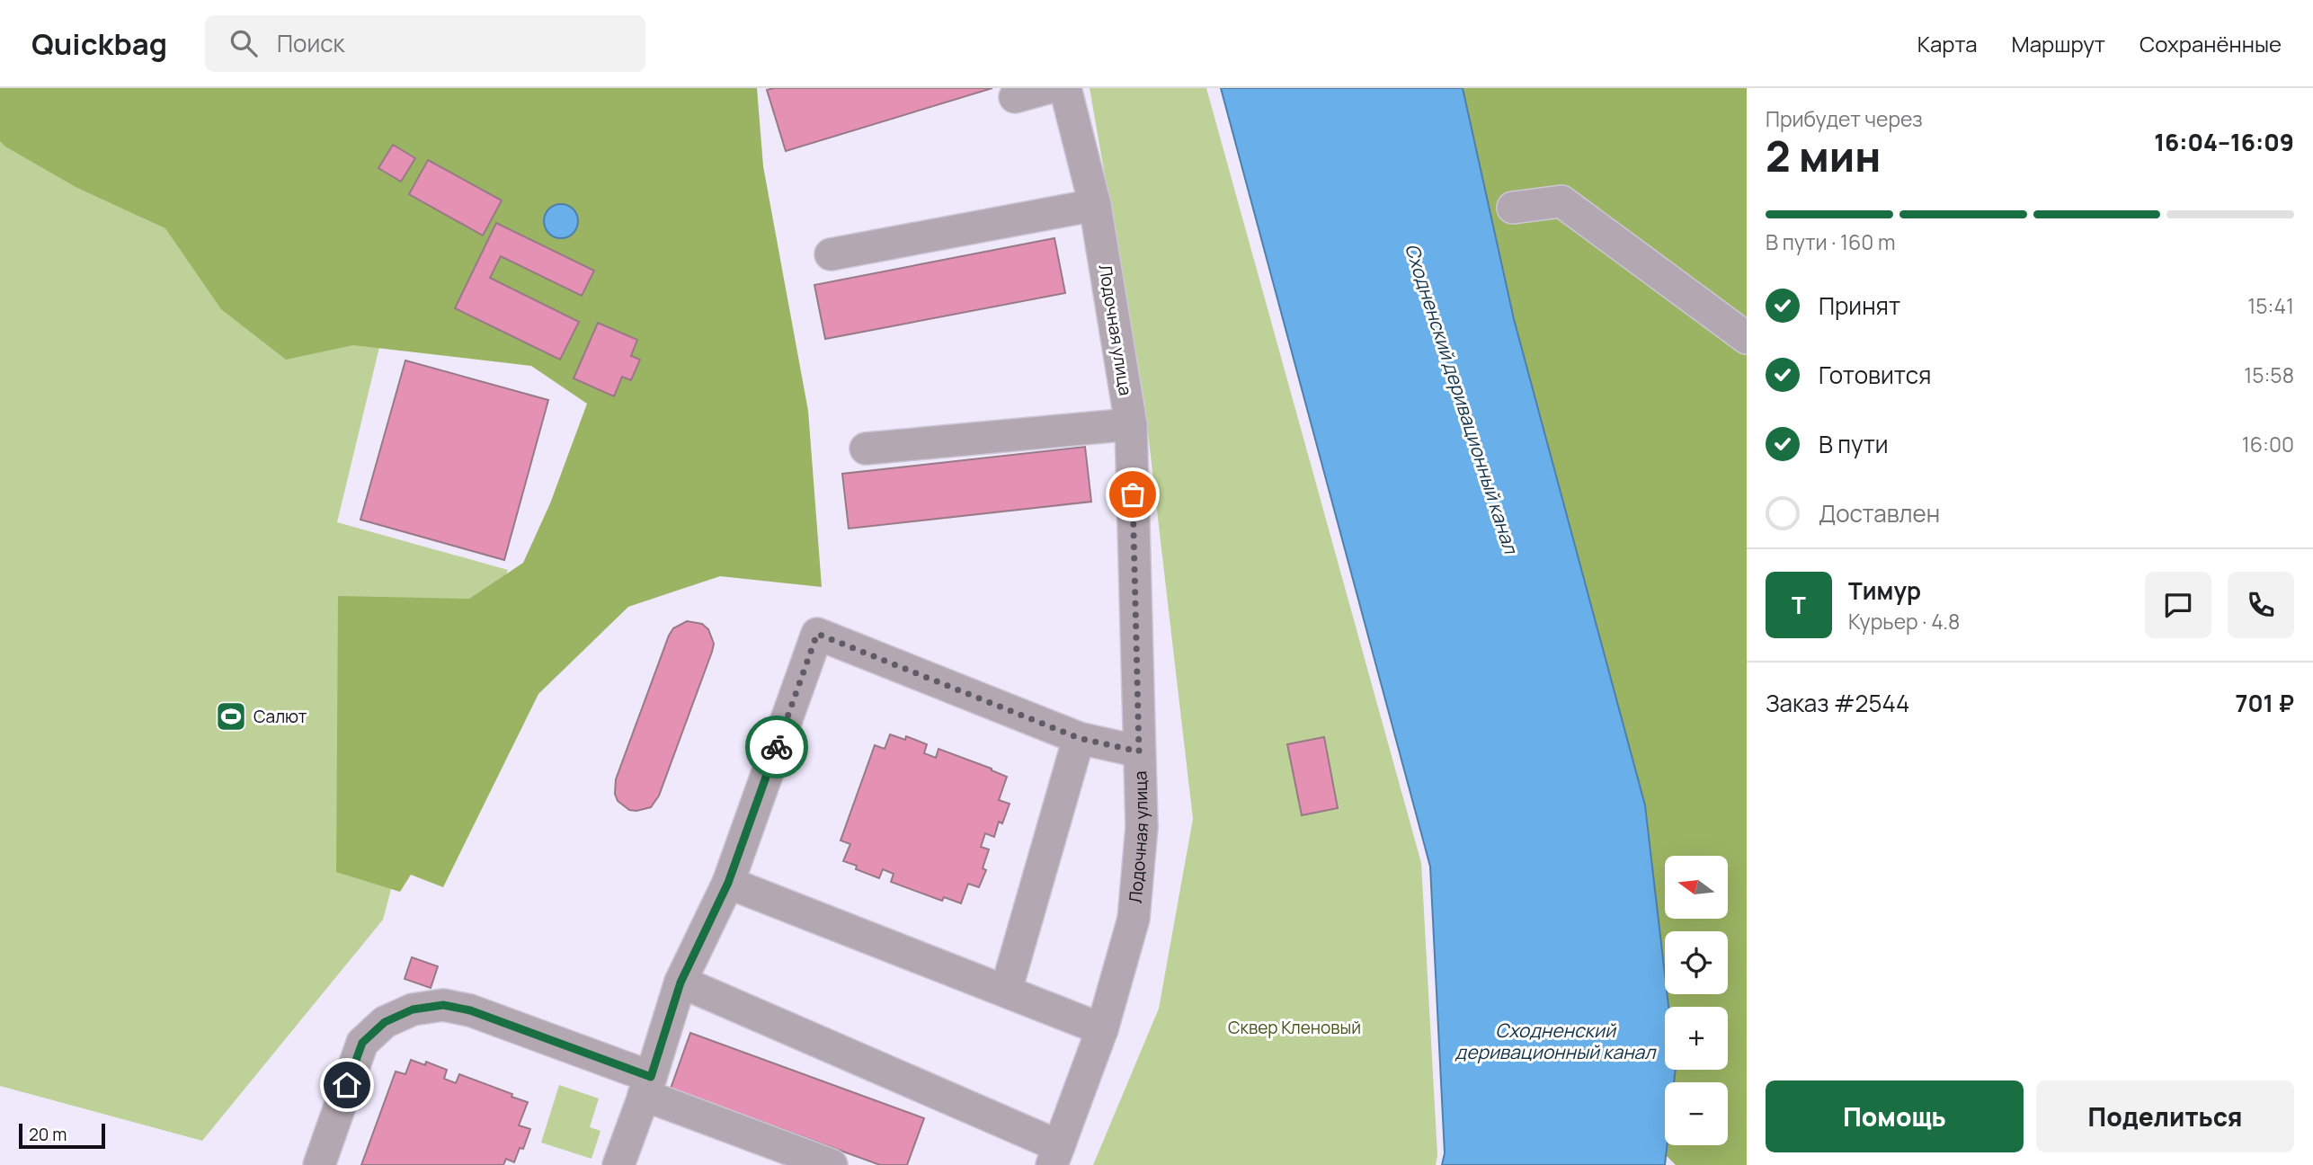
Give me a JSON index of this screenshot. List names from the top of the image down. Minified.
{"streets":{"street":["Лодочная улица"]},"water":["Сходненский деривационный канал"],"parks":["Сквер Кленовый"],"places":{"sports":["Салют"]},"scale_bar":"20 m","north":"left","page":{"header":"Quickbag","search":"Поиск","nav":["Карта","Маршрут","Сохранённые"],"heading":["2 мин","Прибудет через","16:04–16:09"],"panel":["Тимур","Курьер · 4.8","Заказ #2544","701 ₽"],"bar":"В пути · 160 m","list":[["Принят","15:41"],["Готовится","15:58"],["В пути","16:00"],"Доставлен"],"round":"Т","map_buttons":["+","−"],"buttons":["Помощь","Поделиться"],"scale":"20 m"}}
